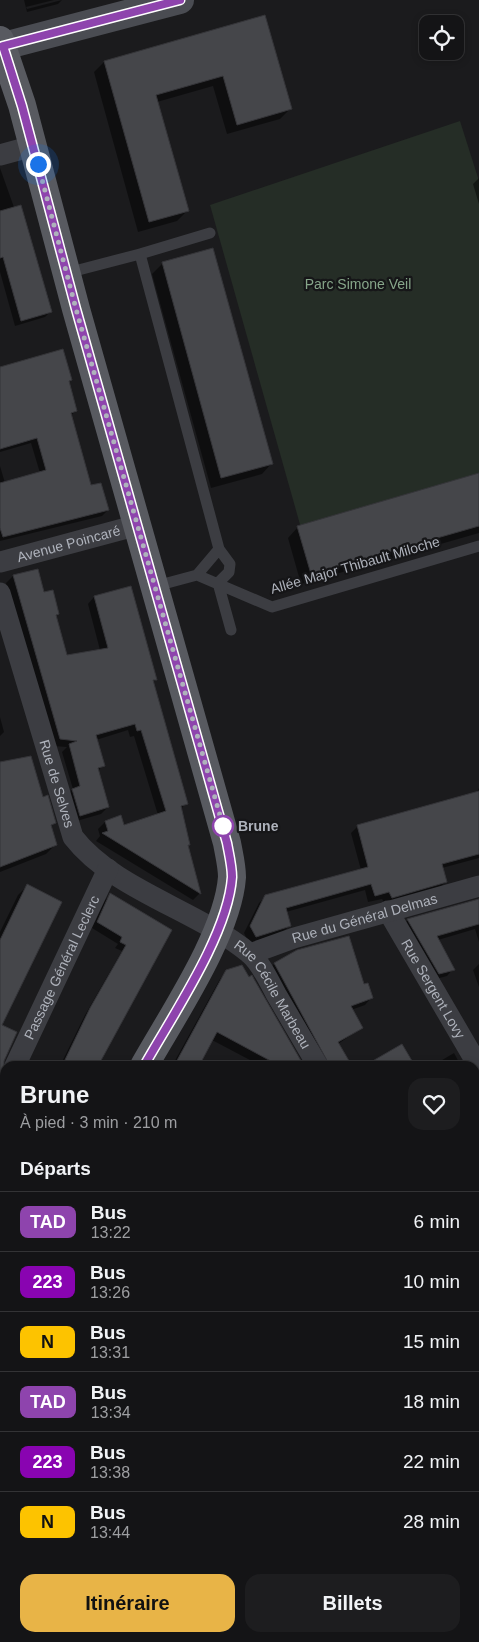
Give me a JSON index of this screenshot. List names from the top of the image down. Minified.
{"streets":{"street":["Avenue Poincaré","Rue de Selves","Rue du Général Delmas","Passage Général Leclerc","Rue Sergent Lovy","Rue Cécile Marbeau"],"lane":["Allée Major Thibault Miloche"]},"crossings":[["Rue de Selves","Passage Général Leclerc"],["Rue de Selves","Rue Cécile Marbeau"],["Rue du Général Delmas","Rue Sergent Lovy"],["Rue du Général Delmas","Rue Cécile Marbeau"]],"parks":["Parc Simone Veil"],"places":["Brune"],"lines":["bus line TAD"],"page":{"heading":[["Brune","À pied · 3 min · 210 m"],"Départs"],"list":[{"mark":"TAD","name":"Bus","note":"13:22","value":"6 min"},{"mark":"223","name":"Bus","note":"13:26","value":"10 min"},{"mark":"N","name":"Bus","note":"13:31","value":"15 min"},{"mark":"TAD","name":"Bus","note":"13:34","value":"18 min"},{"mark":"223","name":"Bus","note":"13:38","value":"22 min"},{"mark":"N","name":"Bus","note":"13:44","value":"28 min"}],"buttons":["Itinéraire","Billets"]}}
